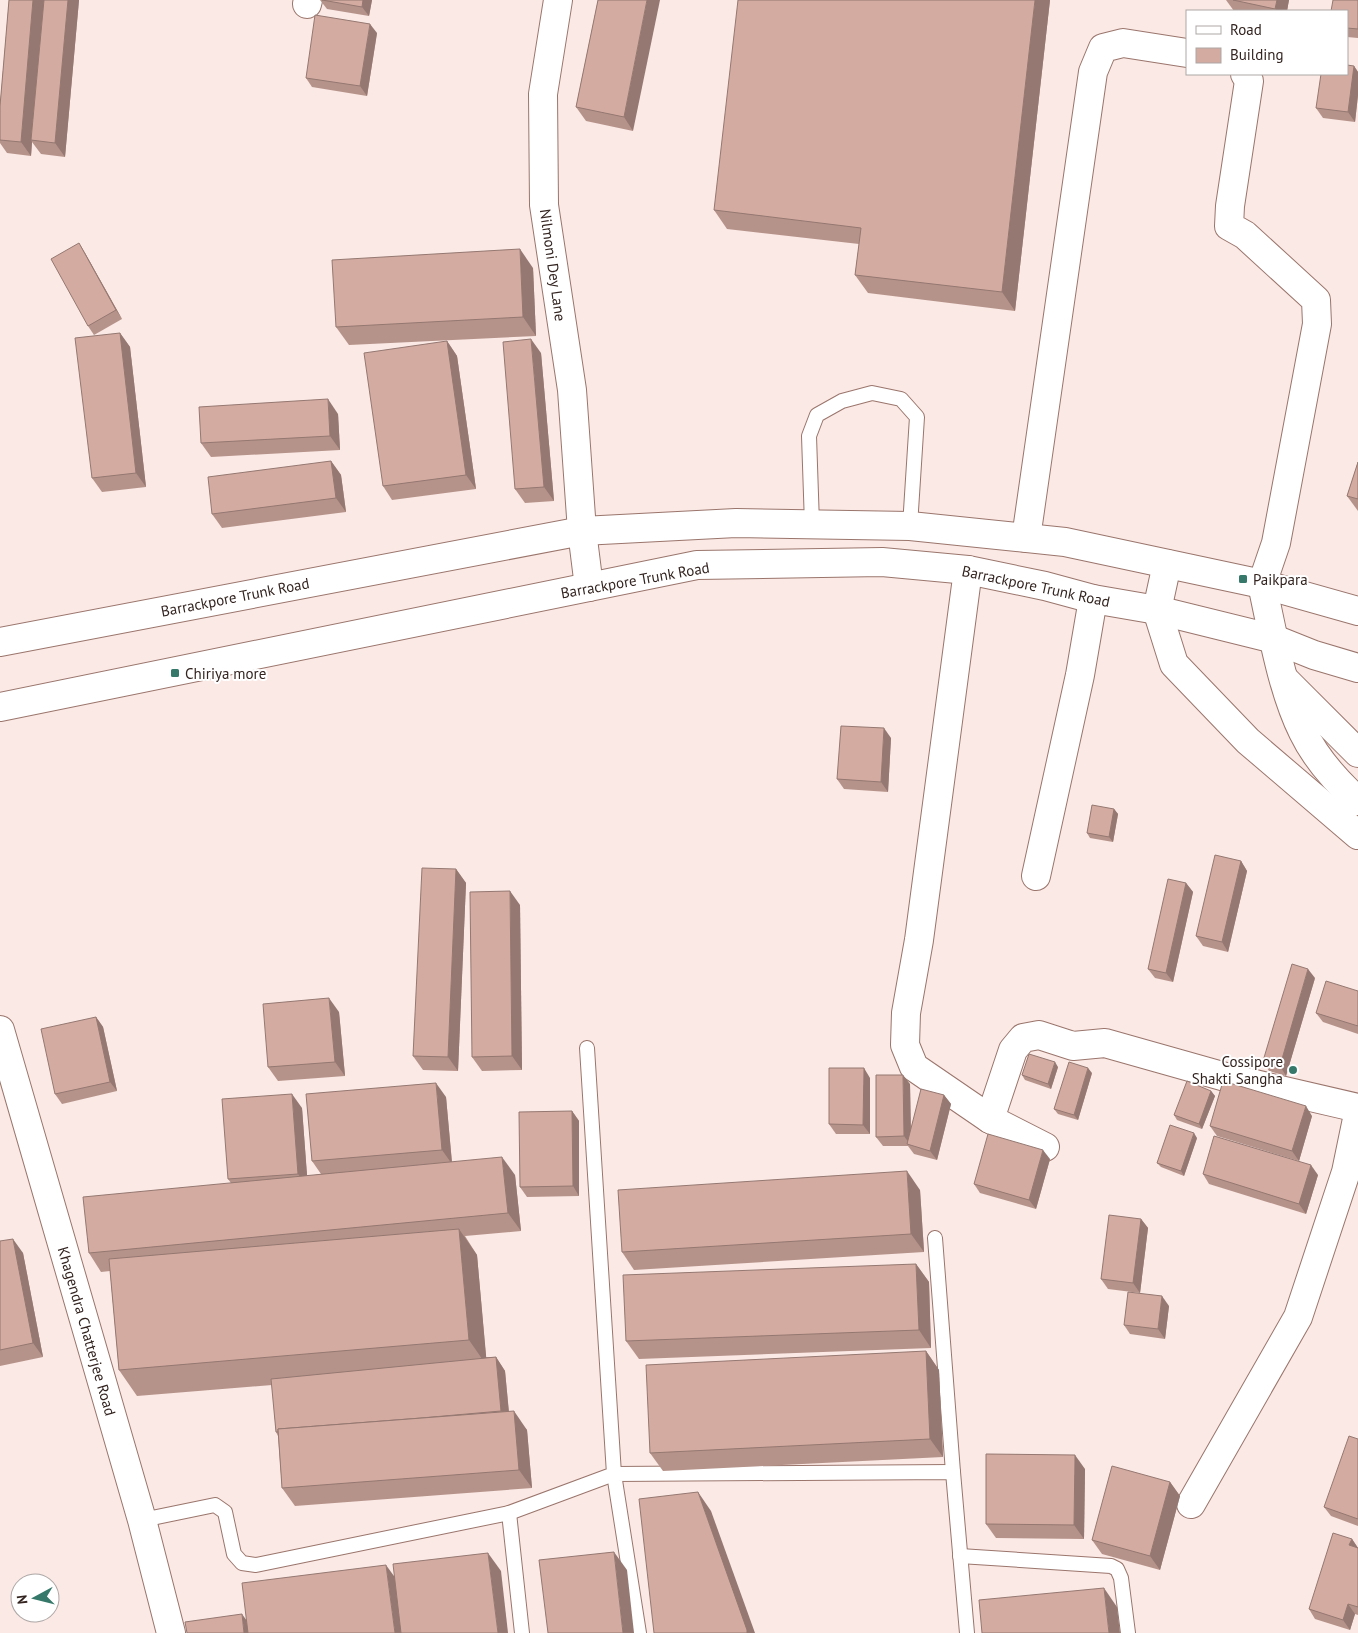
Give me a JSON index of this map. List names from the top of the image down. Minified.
{"streets":{"street":["Nilmoni Dey Lane","Barrackpore Trunk Road","Khagendra Chatterjee Road"]},"crossings":[["Nilmoni Dey Lane","Barrackpore Trunk Road"]],"places":{"transit":["Paikpara","Chiriya more"],"other":["Cossipore Shakti Sangha"]},"legend":["Road","Building"],"north":"left"}
